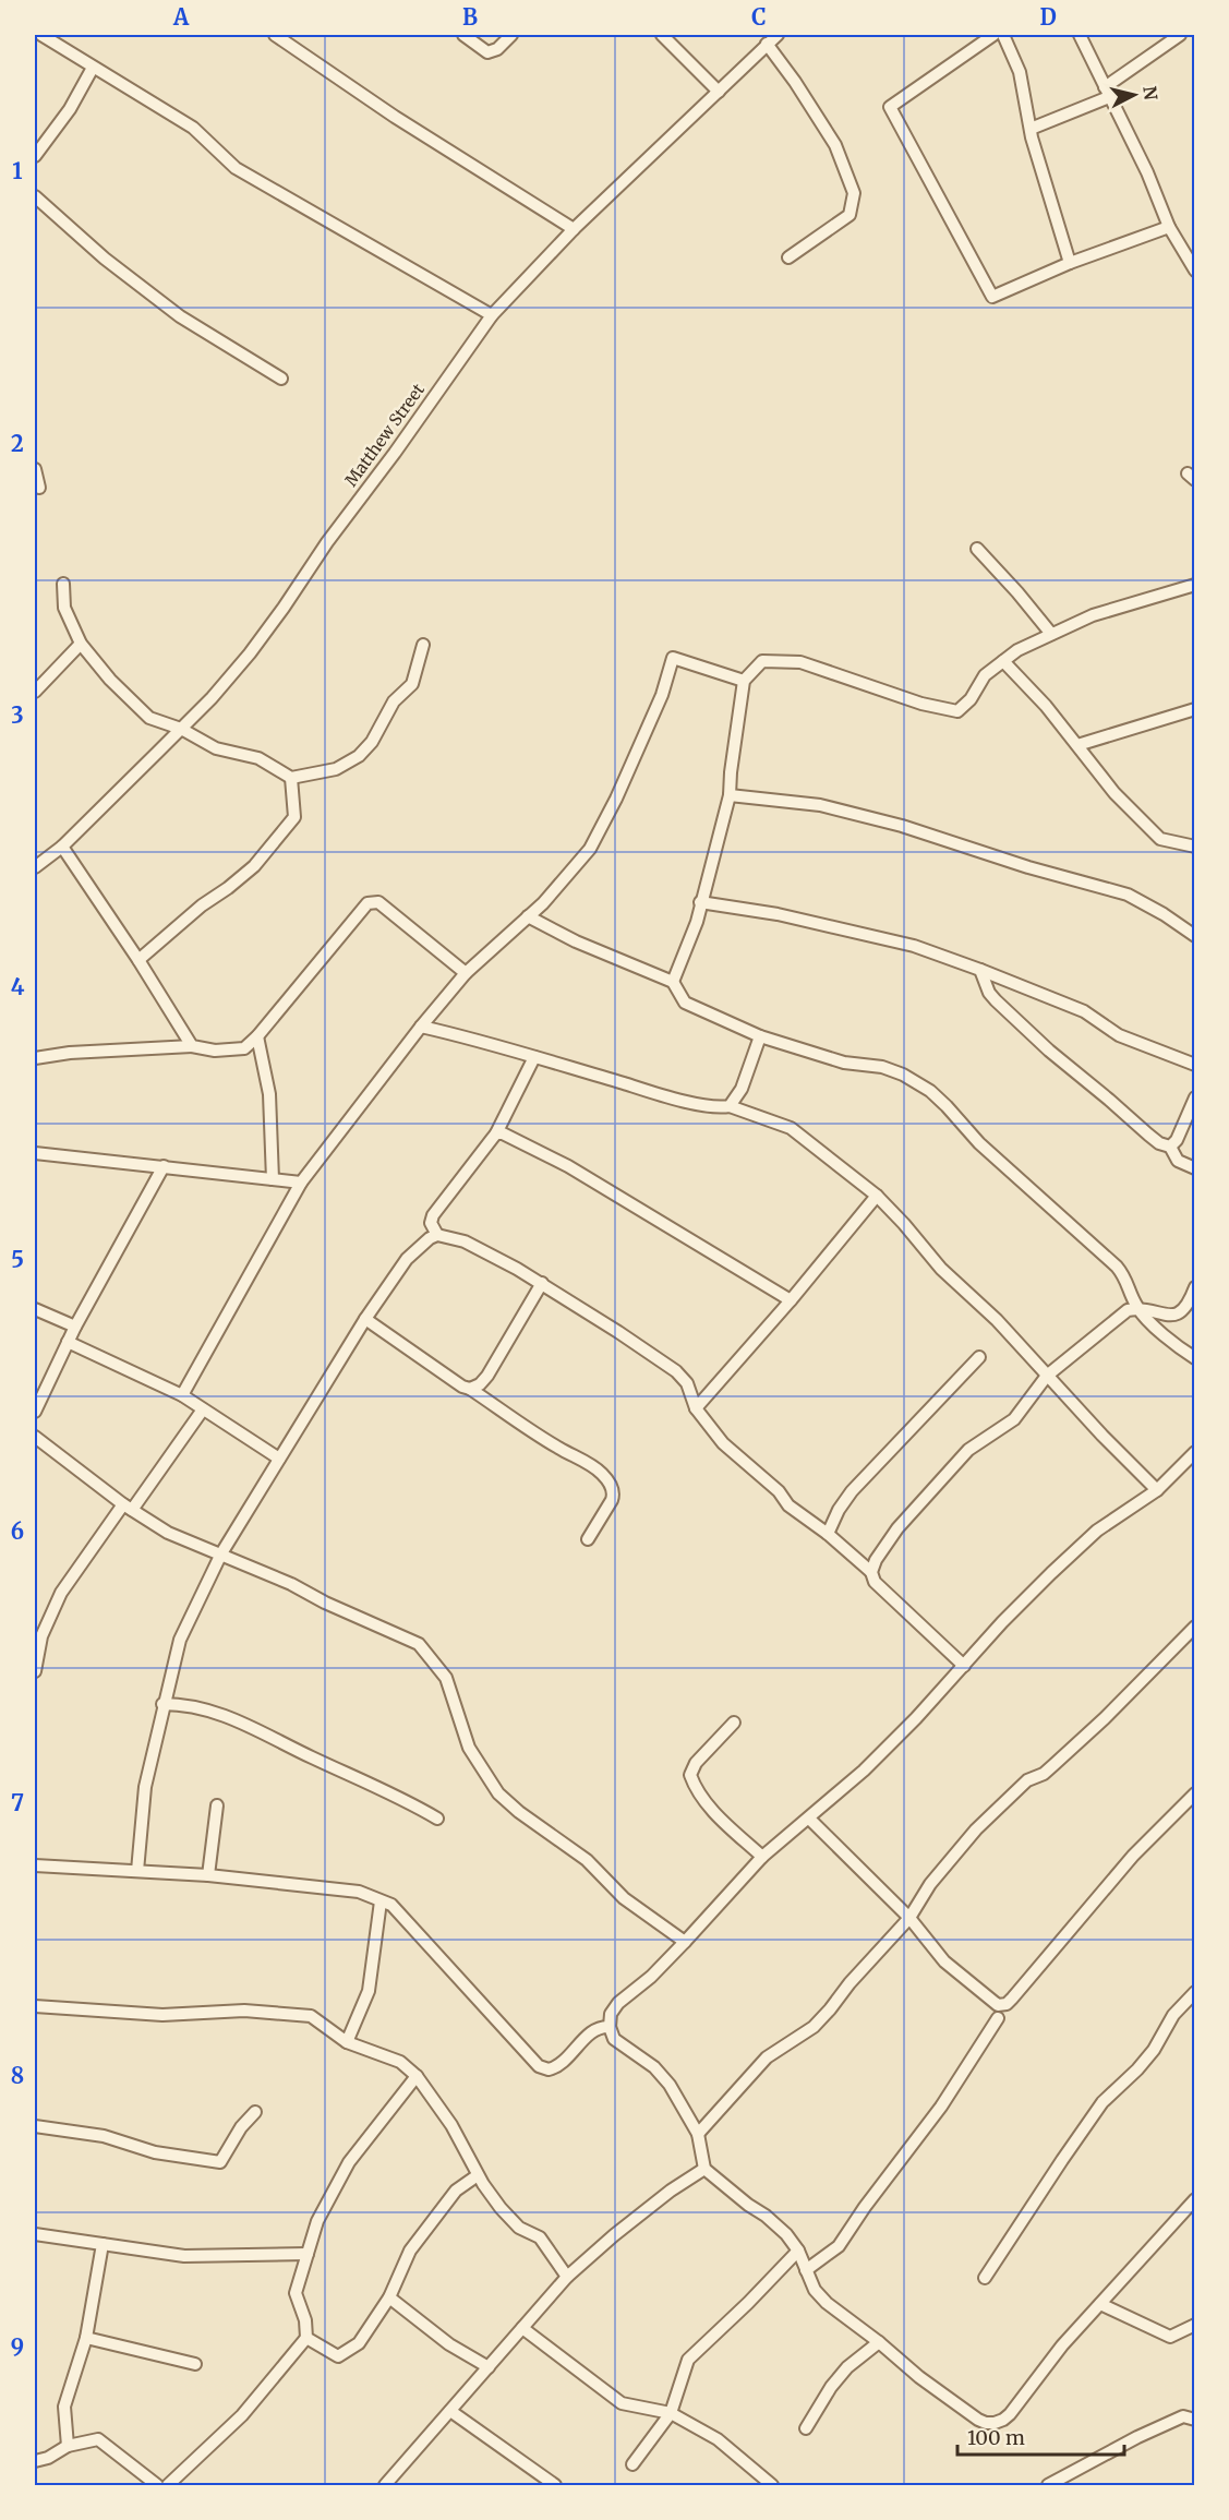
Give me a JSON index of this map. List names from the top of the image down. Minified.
{"streets":{"street":["Matthew Street"]},"scale_bar":"100 m","north":"right","grid":{"columns":["A","B","C","D"],"rows":["1","2","3","4","5","6","7","8","9"]}}
